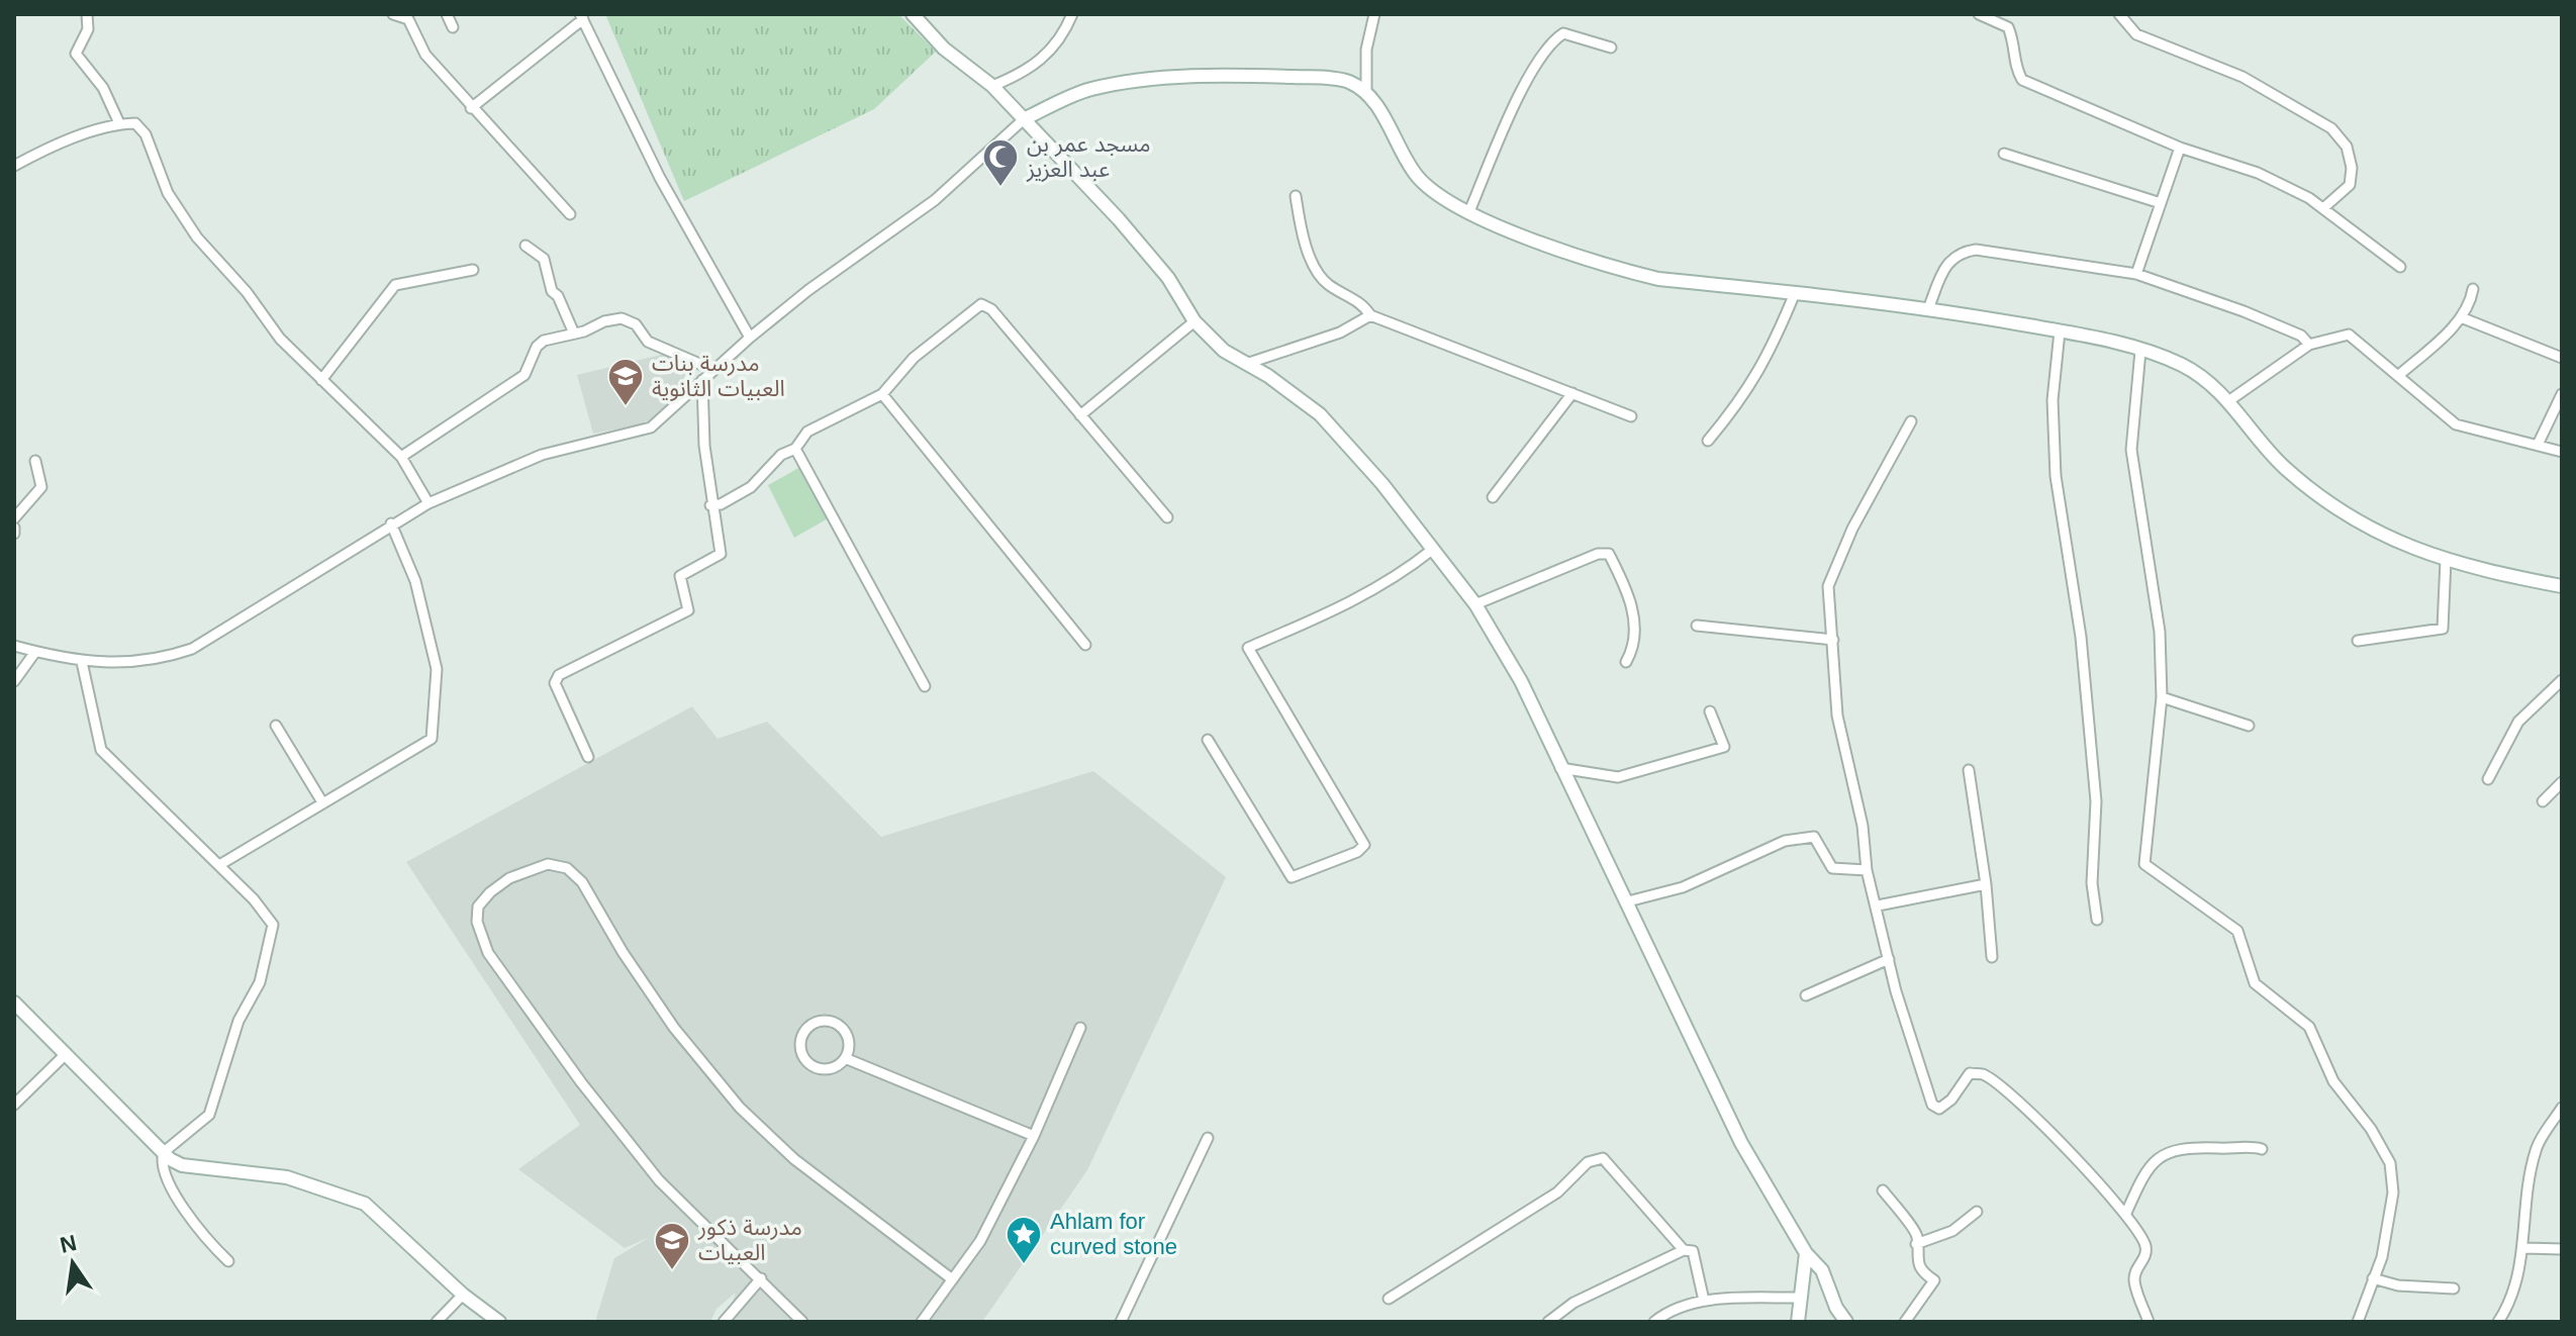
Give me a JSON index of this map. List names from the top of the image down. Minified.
{"places":{"mosque":["مسجد عمر بن عبد العزيز"],"school or university":["مدرسة بنات العبيات الثانوية","مدرسة ذكور العبيات"],"place":["Ahlam for curved stone"]},"north":"top"}
